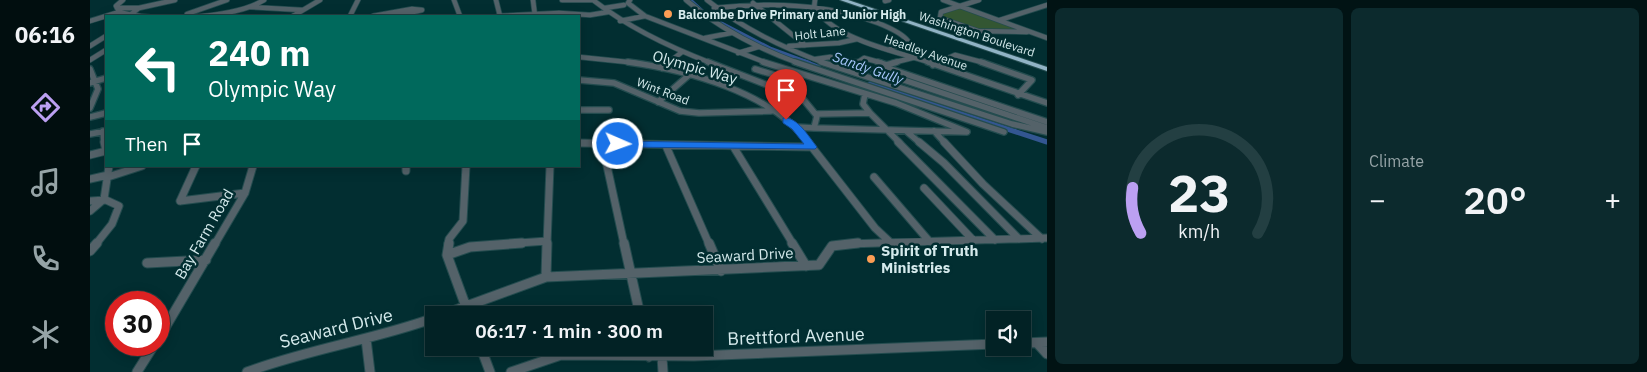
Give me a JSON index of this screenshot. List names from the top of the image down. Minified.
{"streets":{"highway":["Washington Boulevard"],"street":["Holt Lane","Headley Avenue","Olympic Way","Wint Road","Bay Farm Road","Seaward Drive","Brettford Avenue"]},"crossings":[["Holt Lane","Headley Avenue"],["Olympic Way","Wint Road"],["Olympic Way","Seaward Drive"]],"water":["Sandy Gully"],"places":["Balcombe Drive Primary and Junior High","Spirit of Truth Ministries"],"page":{"tabs":"06:16","tile":"Climate","turn":["240 m","Olympic Way"],"then":"Then","heat":["−","20°","+"],"limit":"30","trip":"06:17 · 1 min · 300 m","gauge":["23","km/h"]}}
